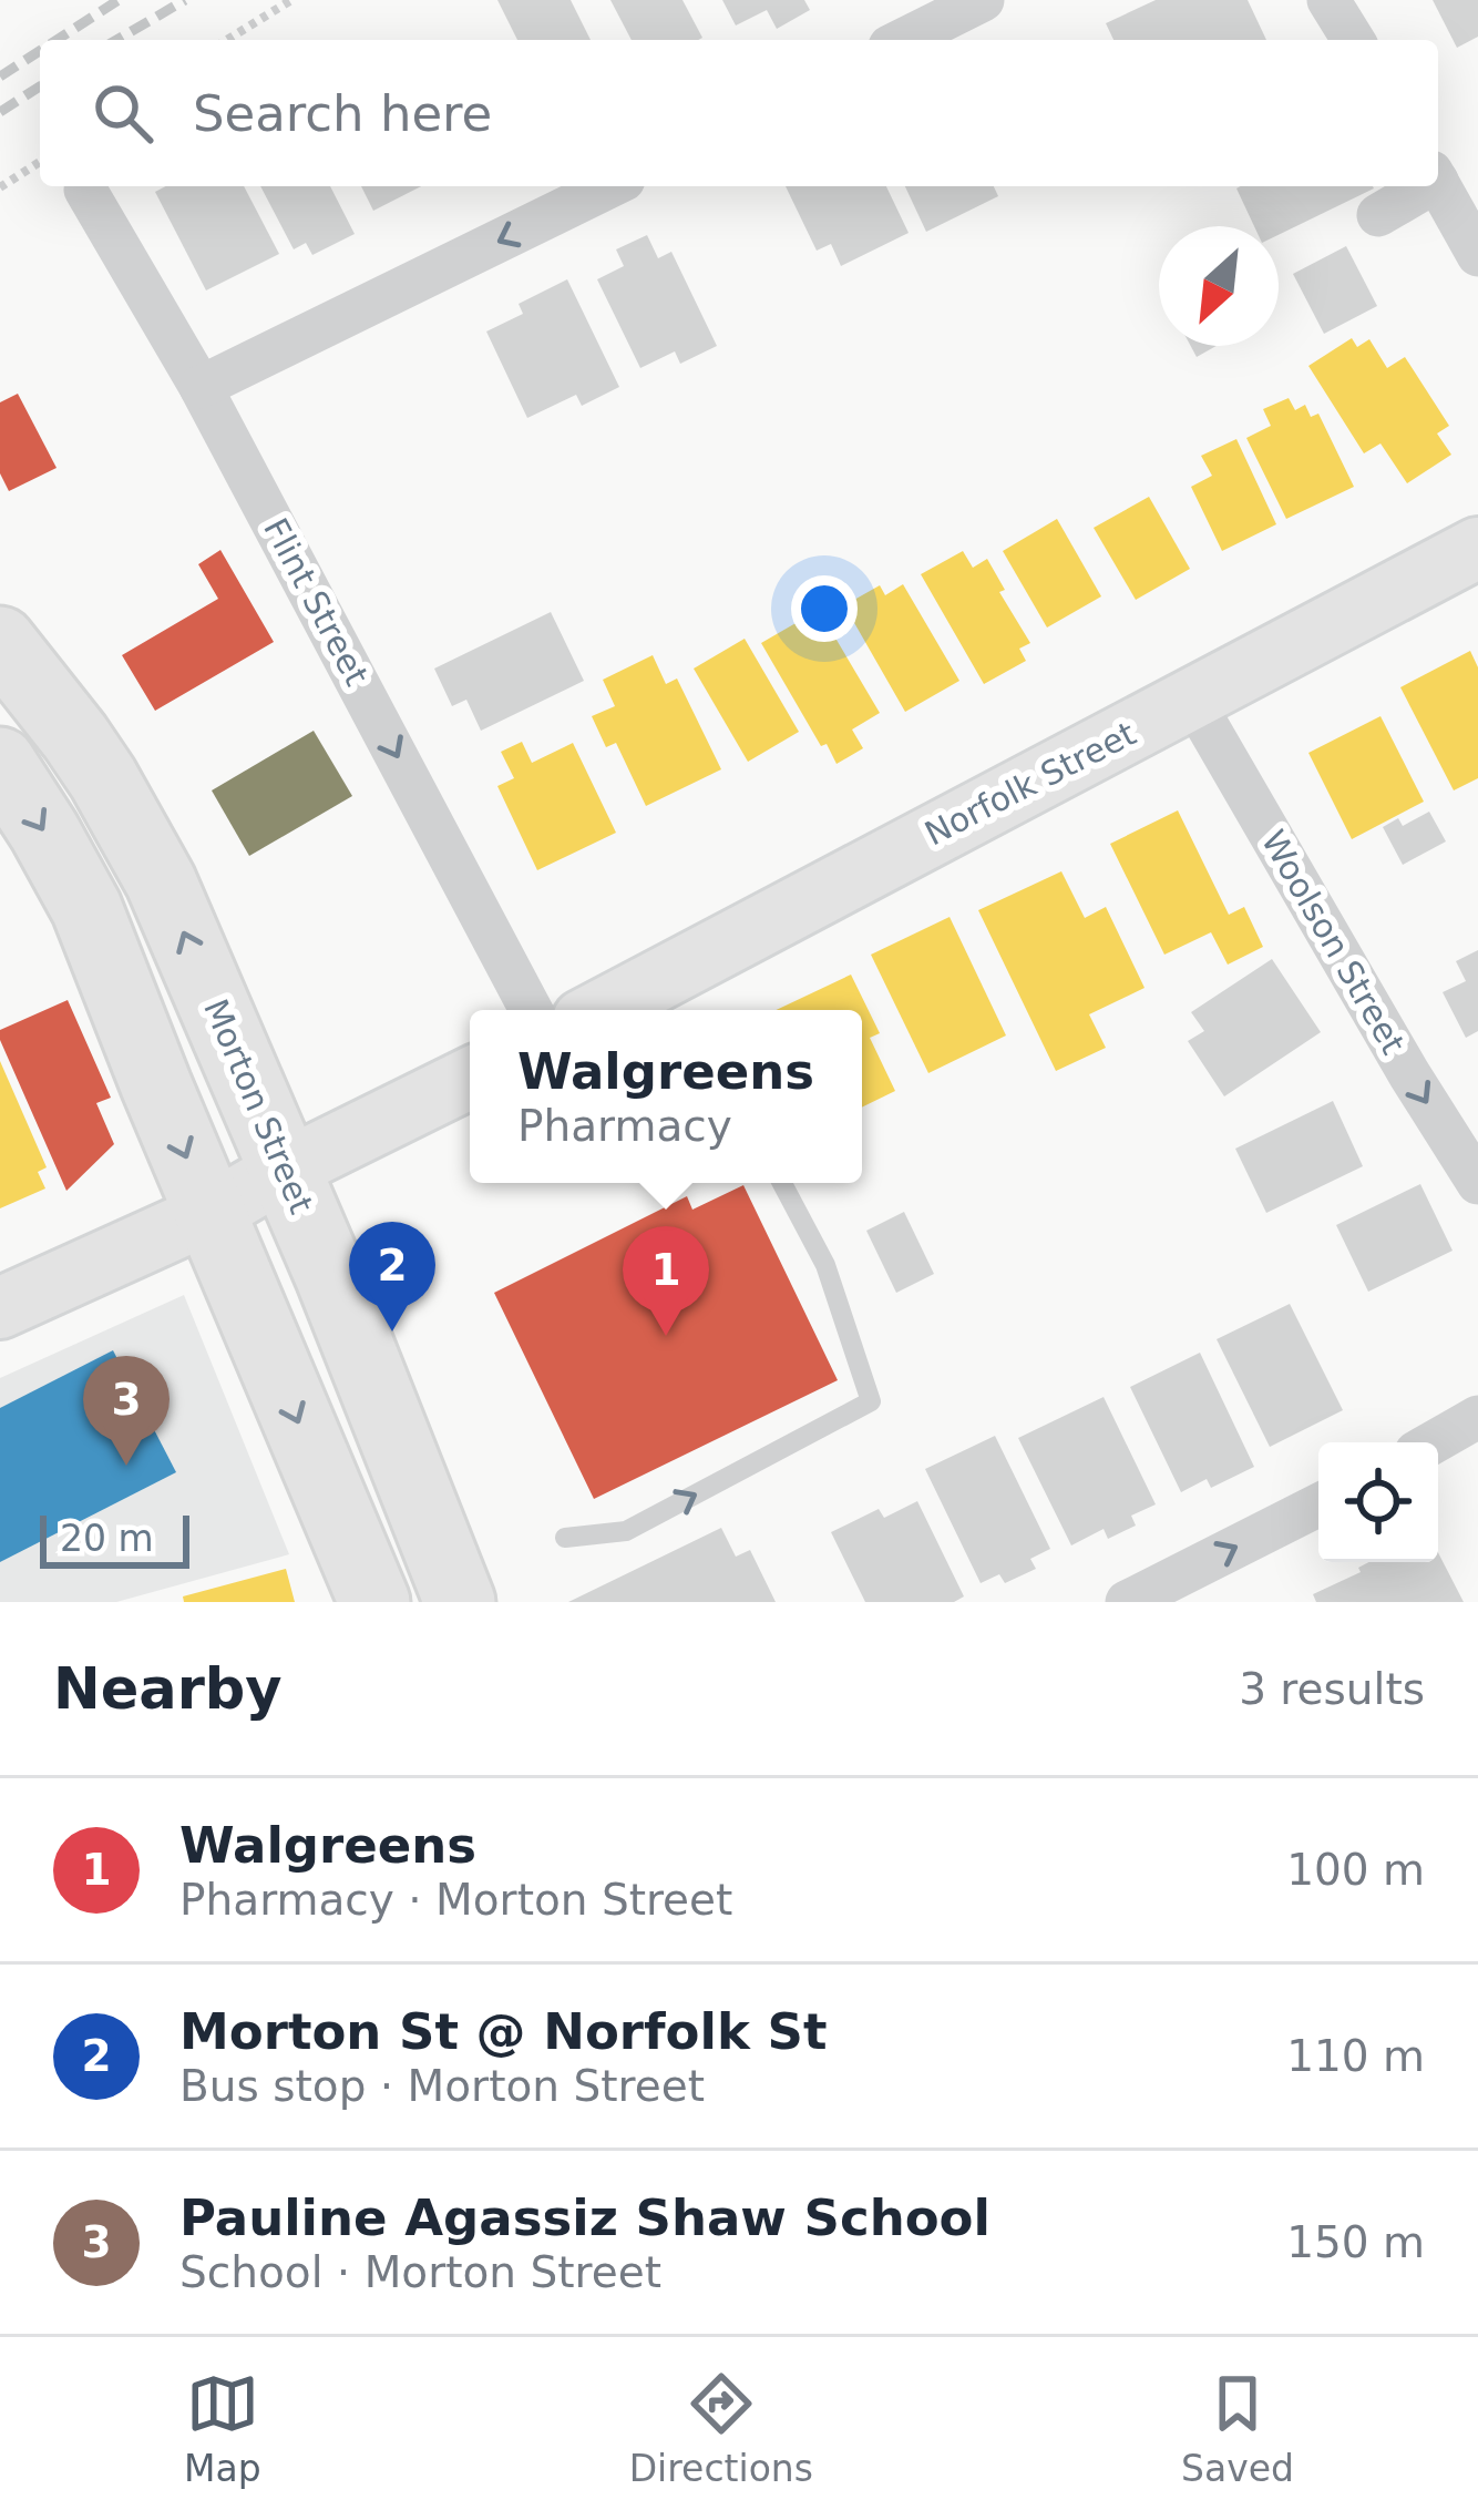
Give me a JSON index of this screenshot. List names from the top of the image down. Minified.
{"streets":{"highway":["Morton Street"],"main road":["Norfolk Street"],"street":["Flint Street","Woolson Street"]},"crossings":[["Norfolk Street","Woolson Street"]],"one_way":["Flint Street","Woolson Street"],"scale_bar":"20 m","north":"bottom left","page":{"search":"Search here","popup":["Walgreens","Pharmacy"],"pins":["2","1","3"],"scale":"20 m","heading":["Nearby","3 results"],"list":[{"mark":"1","name":"Walgreens","note":"Pharmacy · Morton Street","value":"100 m"},{"mark":"2","name":"Morton St @ Norfolk St","note":"Bus stop · Morton Street","value":"110 m"},{"mark":"3","name":"Pauline Agassiz Shaw School","note":"School · Morton Street","value":"150 m"}],"nav":["Map","Directions","Saved"]}}
